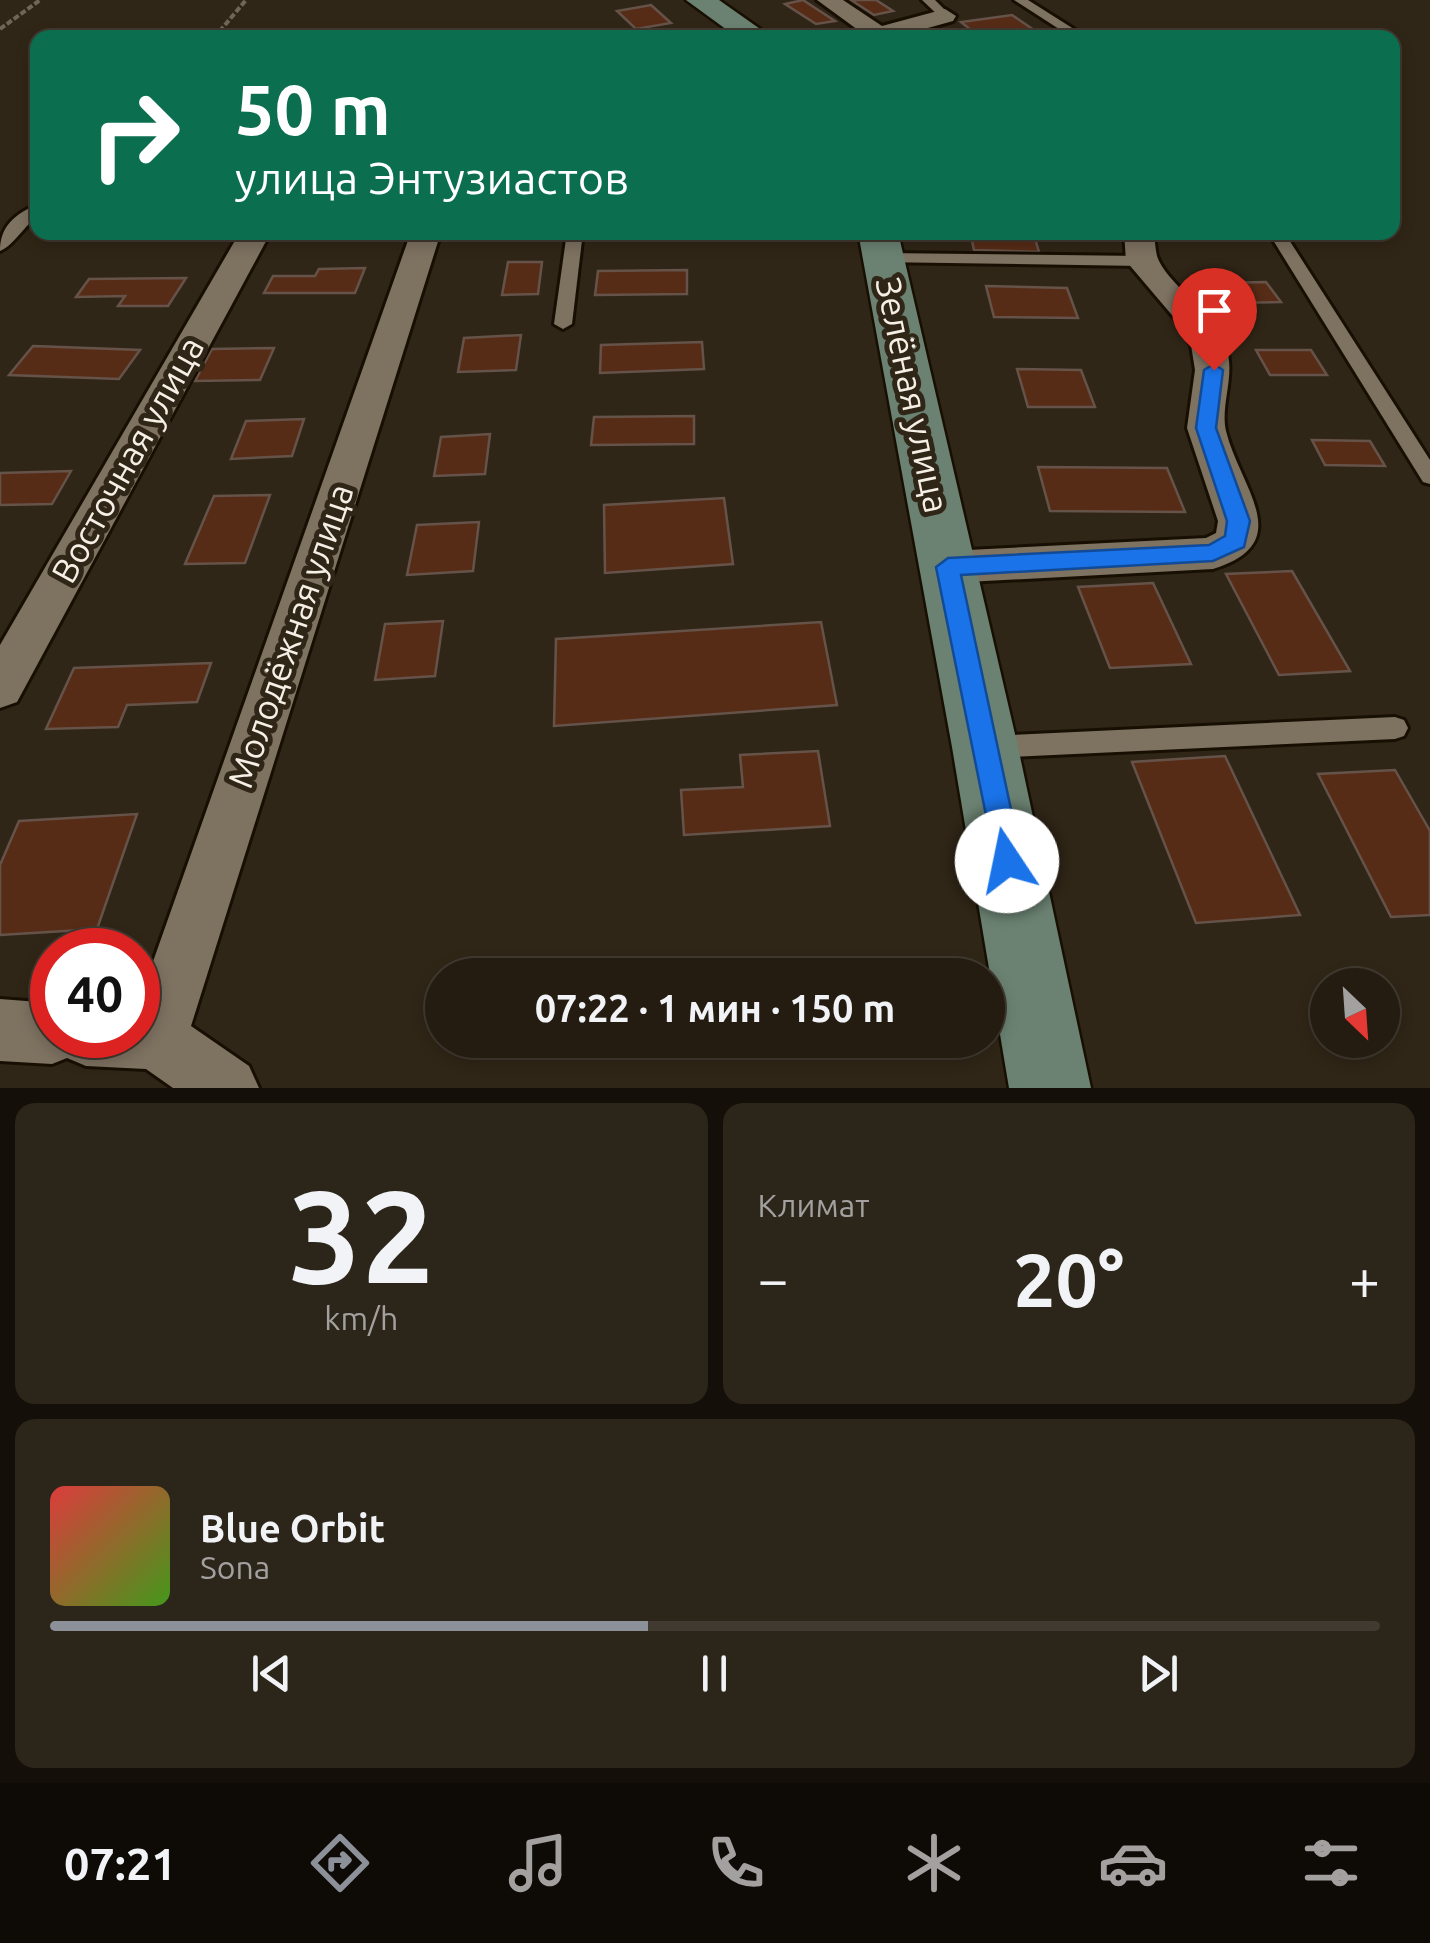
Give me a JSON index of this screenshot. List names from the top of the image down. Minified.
{"streets":{"street":["Зелёная улица","Восточная улица","Молодёжная улица"]},"north":"bottom right","page":{"turn":["50 m","улица Энтузиастов"],"limit":"40","trip":"07:22 · 1 мин · 150 m","tile":[["32","km/h"],"Климат"],"heat":["−","20°","+"],"song":["Blue Orbit","Sona"],"tabs":"07:21"}}
